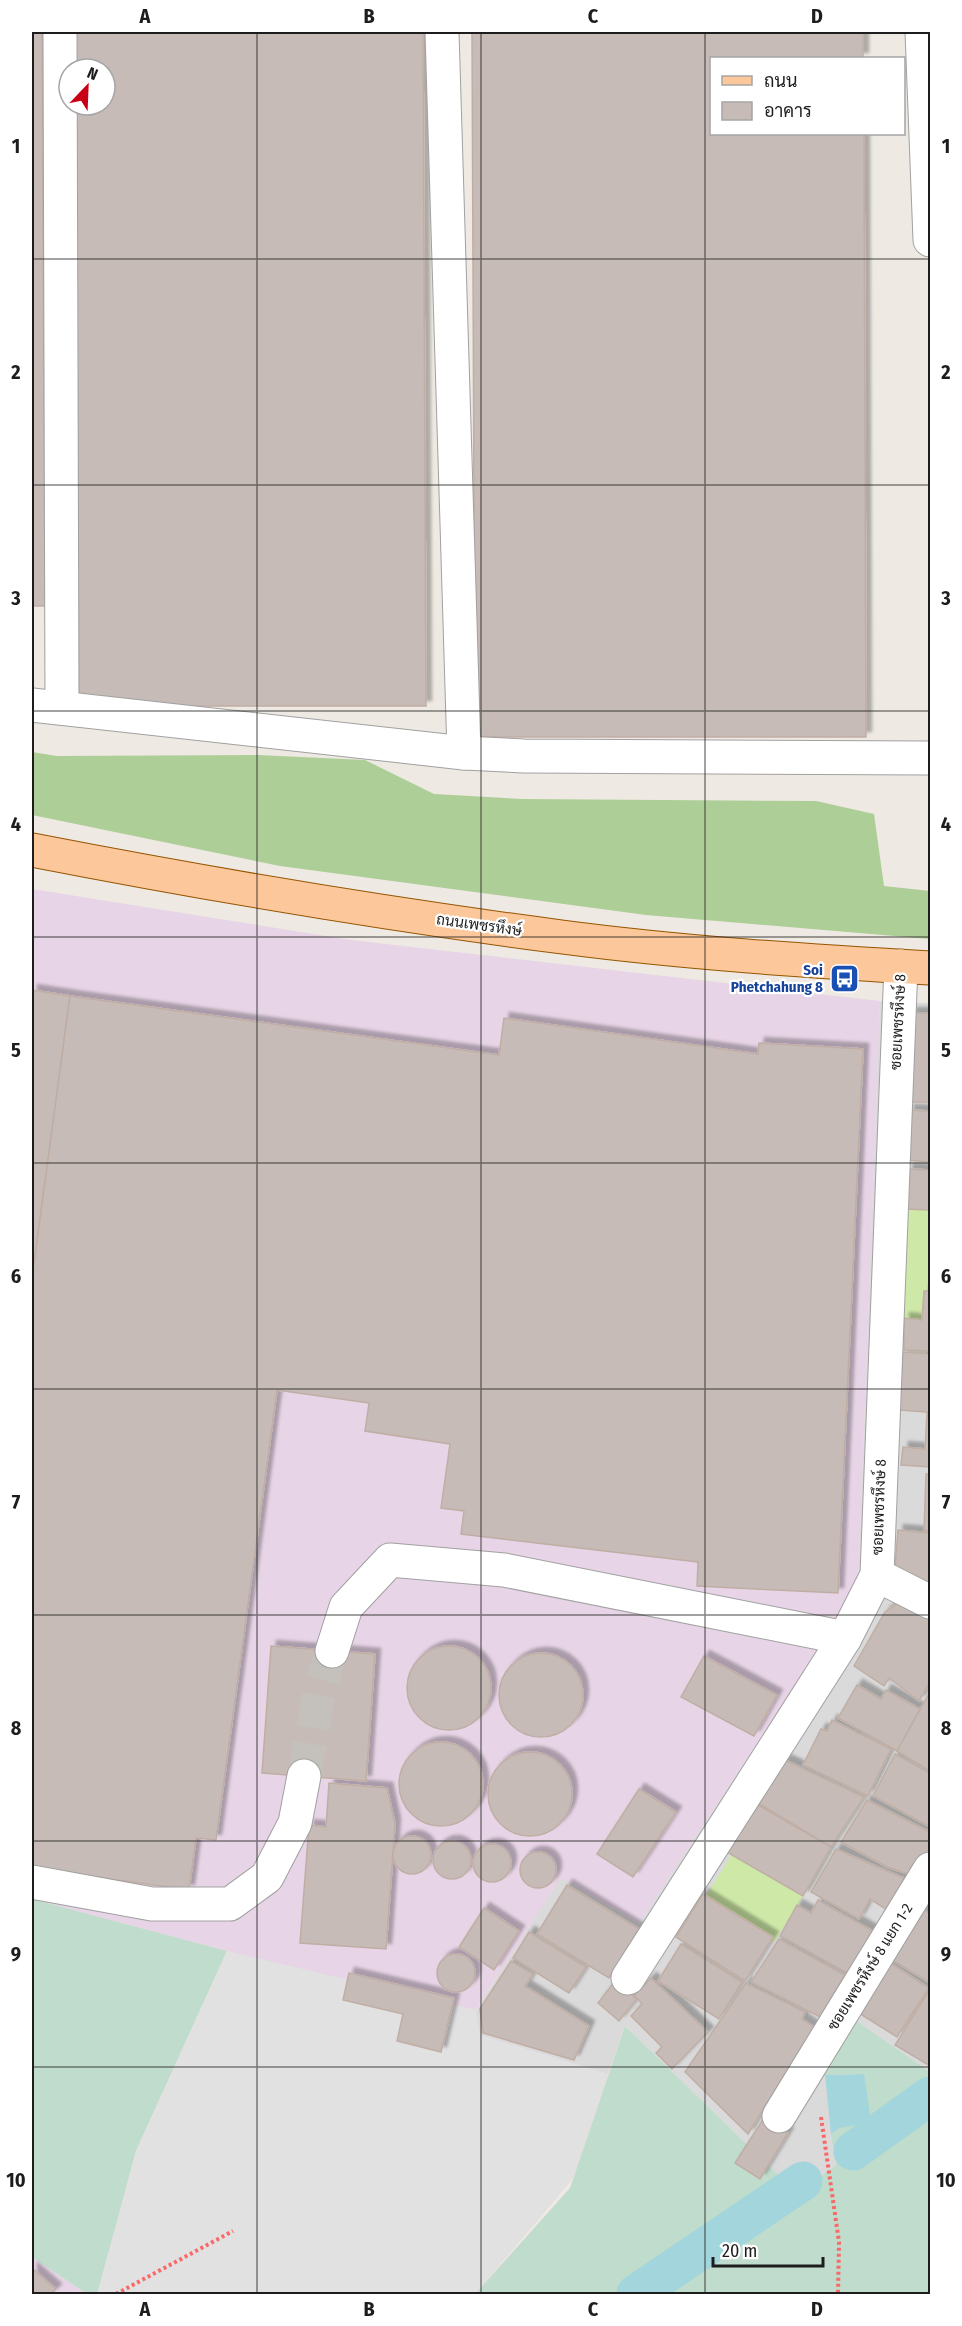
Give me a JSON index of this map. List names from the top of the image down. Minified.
{"streets":{"main road":["ถนนเพชรหึงษ์"],"street":["ซอยเพชรหึงษ์ 8","ซอยเพชรหึงษ์ 8 แยก 1-2"]},"crossings":[["ถนนเพชรหึงษ์","ซอยเพชรหึงษ์ 8"]],"places":{"bus stop":["Soi Phetchahung 8"]},"legend":["ถนน","อาคาร"],"scale_bar":"20 m","north":"top right","grid":{"columns":["A","B","C","D"],"rows":["1","2","3","4","5","6","7","8","9","10"]}}
